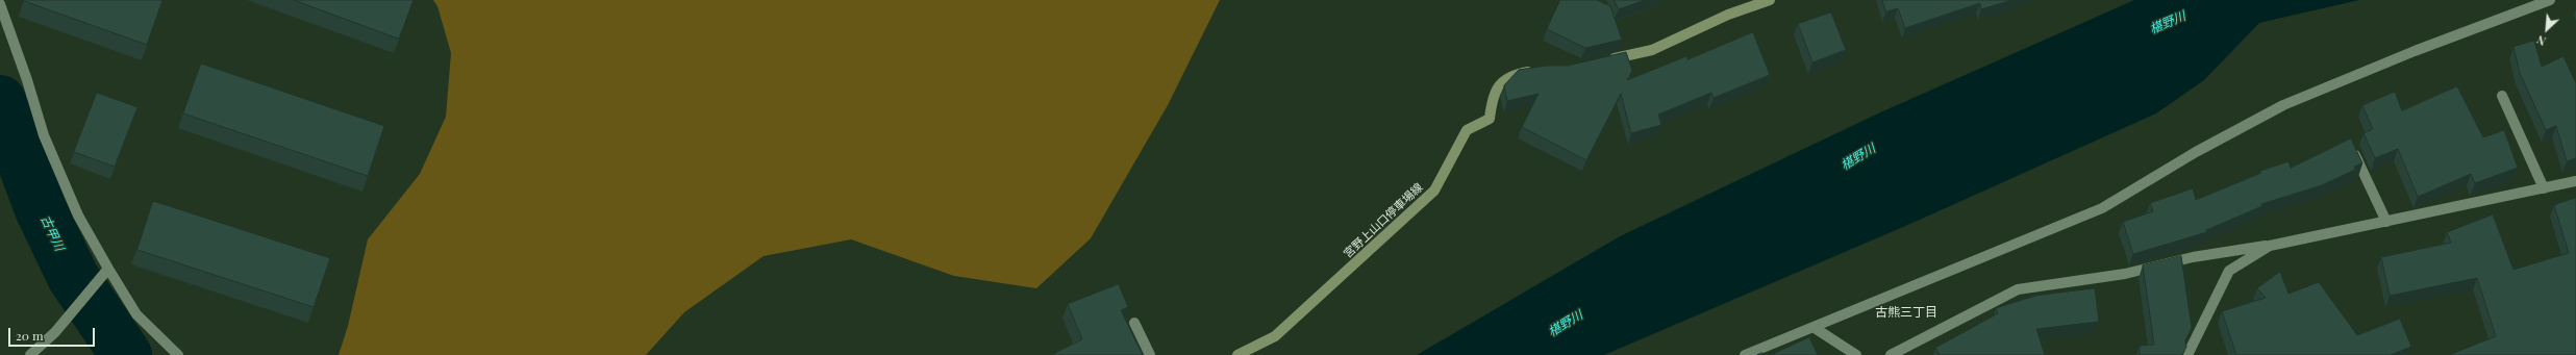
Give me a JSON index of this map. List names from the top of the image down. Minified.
{"streets":{"main road":["宮野上山口停車場線"]},"districts":["古熊三丁目"],"water":["椹野川","古甲川"],"scale_bar":"20 m","north":"bottom left"}
